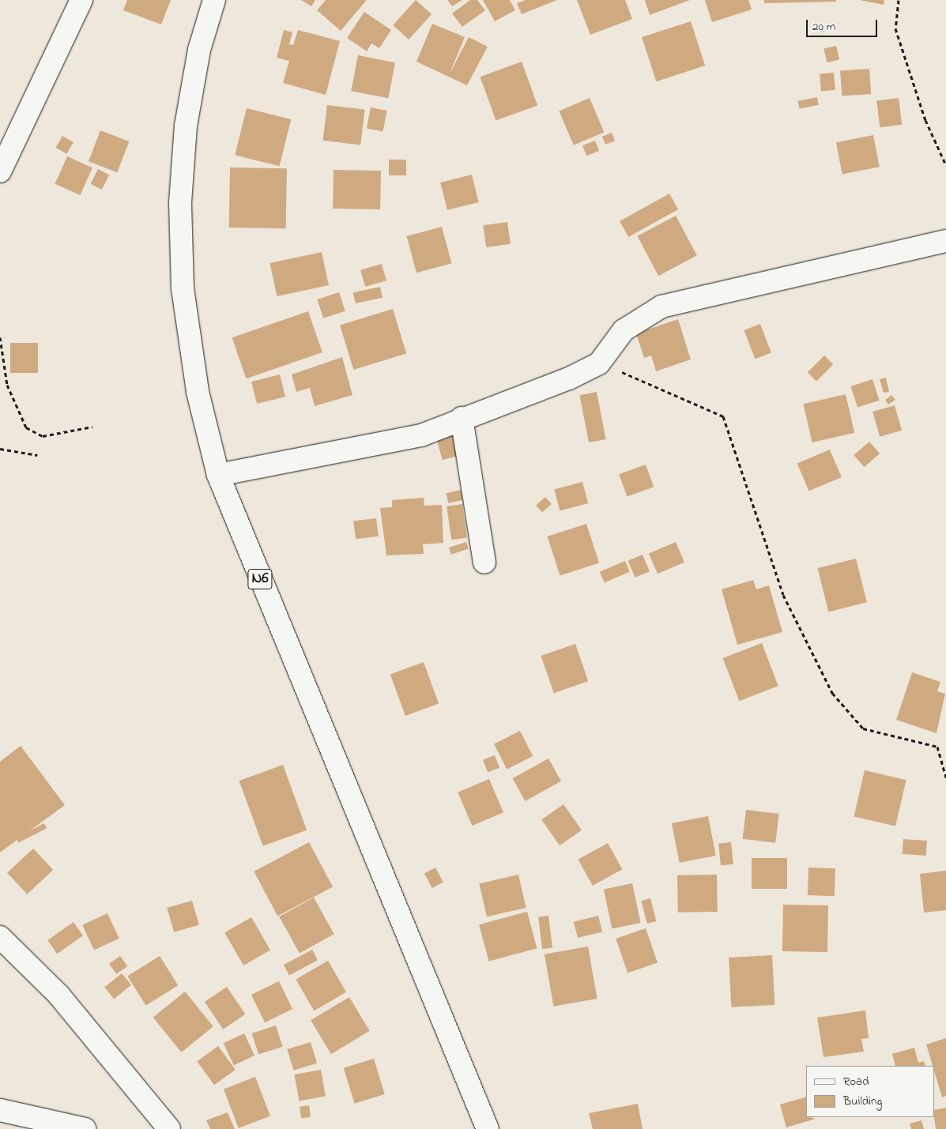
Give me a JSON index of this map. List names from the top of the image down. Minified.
{"streets":{"main road":["N6"]},"legend":["Road","Building"],"scale_bar":"20 m"}
